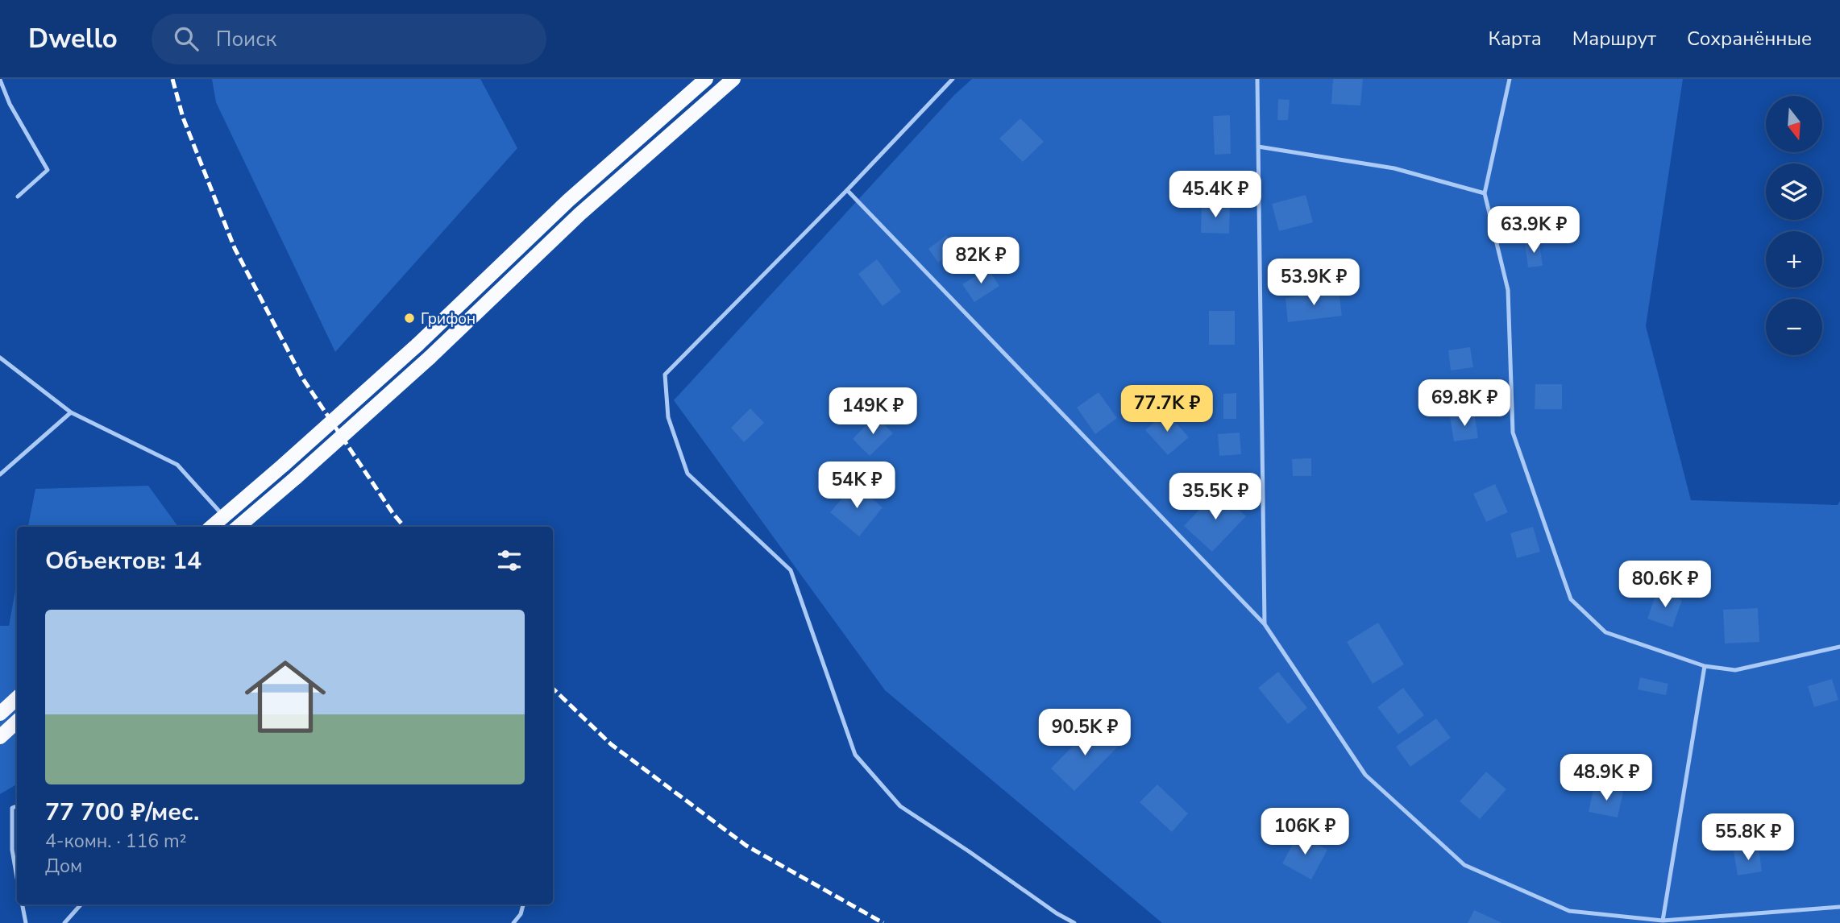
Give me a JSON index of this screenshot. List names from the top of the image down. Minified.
{"places":["Грифон"],"north":"bottom","page":{"header":"Dwello","search":"Поиск","nav":["Карта","Маршрут","Сохранённые"],"map_buttons":["+","−"],"price":["45.4K ₽","63.9K ₽","82K ₽","53.9K ₽","69.8K ₽","77.7K ₽","149K ₽","54K ₽","35.5K ₽","80.6K ₽","90.5K ₽","48.9K ₽","106K ₽","55.8K ₽"],"heading":"Объектов: 14","list":[{"name":"77 700 ₽/мес.","note":"4-комн. · 116 m² · Дом"}]}}
